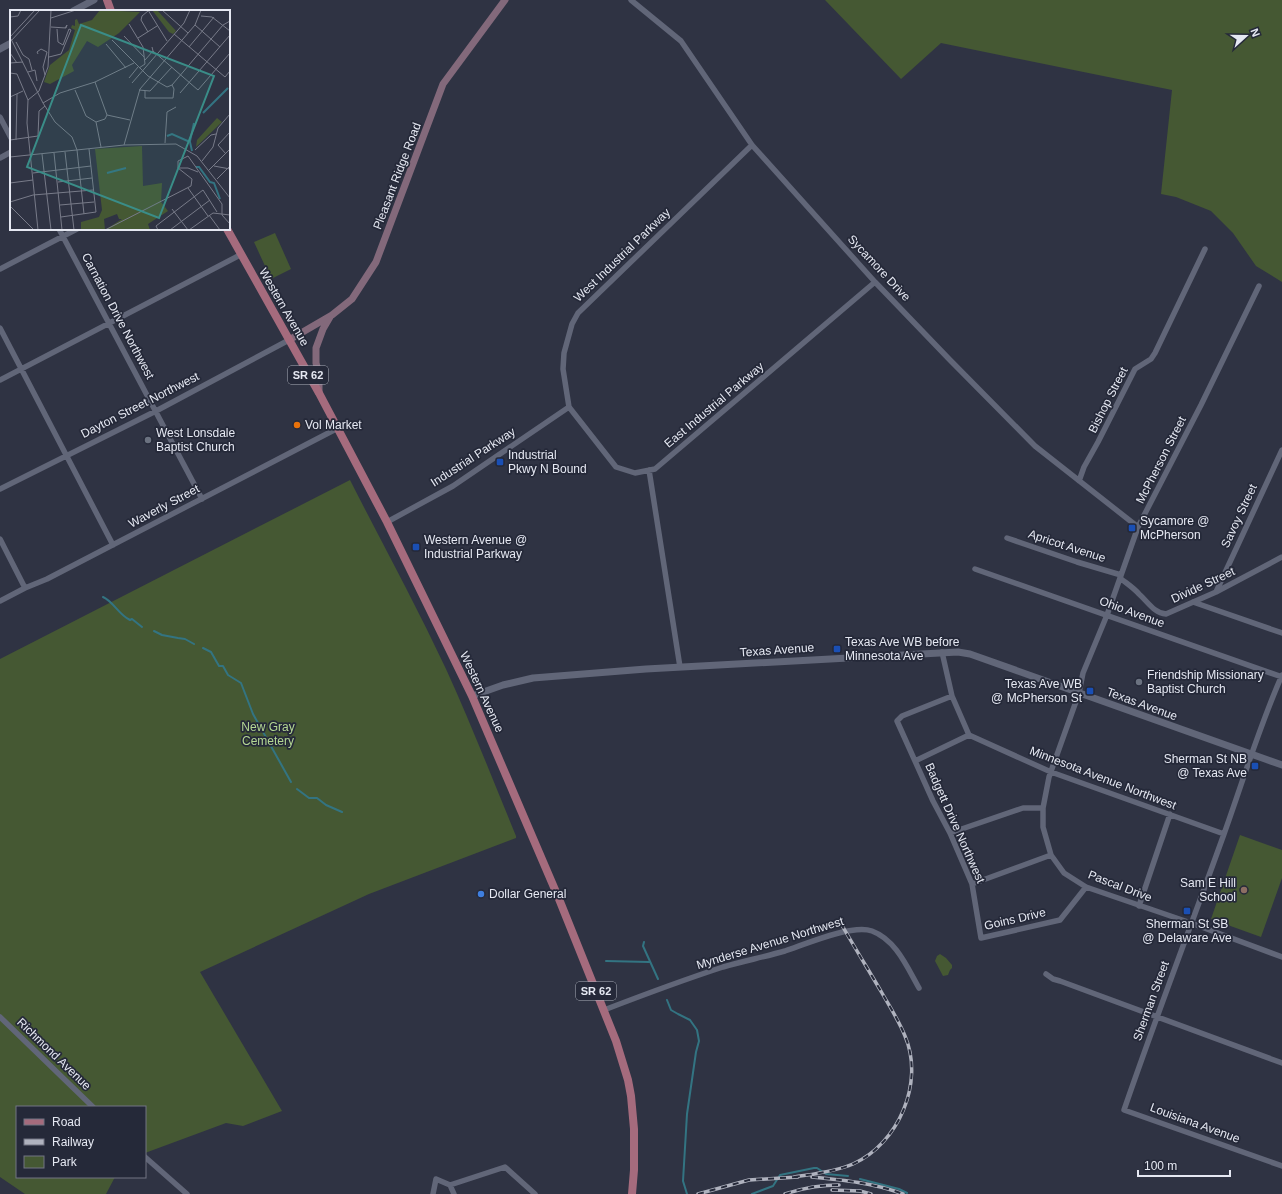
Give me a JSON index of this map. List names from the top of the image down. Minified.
{"streets":{"main road":["Pleasant Ridge Road","Western Avenue","SR 62"],"street":["West Industrial Parkway","Sycamore Drive","Carnation Drive Northwest","Bishop Street","Dayton Street Northwest","East Industrial Parkway","Industrial Parkway","McPherson Street","Waverly Street","Savoy Street","Apricot Avenue","Divide Street","Ohio Avenue","Texas Avenue","Minnesota Avenue Northwest","Badgett Drive Northwest","Pascal Drive","Goins Drive","Mynderse Avenue Northwest","Sherman Street","Richmond Avenue","Louisiana Avenue"]},"crossings":[["Pleasant Ridge Road","Western Avenue"],["Pleasant Ridge Road","Dayton Street Northwest"],["West Industrial Parkway","Sycamore Drive"],["West Industrial Parkway","East Industrial Parkway"],["West Industrial Parkway","Industrial Parkway"],["Sycamore Drive","Bishop Street"],["Sycamore Drive","East Industrial Parkway"],["Sycamore Drive","McPherson Street"],["Western Avenue","Dayton Street Northwest"],["Western Avenue","Industrial Parkway"],["Western Avenue","Waverly Street"],["Western Avenue","Texas Avenue"],["Western Avenue","Mynderse Avenue Northwest"],["Carnation Drive Northwest","Dayton Street Northwest"],["Carnation Drive Northwest","Waverly Street"],["East Industrial Parkway","Industrial Parkway"],["McPherson Street","Apricot Avenue"],["McPherson Street","Divide Street"],["McPherson Street","Ohio Avenue"],["McPherson Street","Texas Avenue"],["McPherson Street","Pascal Drive"],["Savoy Street","Divide Street"],["Apricot Avenue","Divide Street"],["Ohio Avenue","Sherman Street"],["Texas Avenue","Pascal Drive"],["Texas Avenue","Sherman Street"],["Minnesota Avenue Northwest","Pascal Drive"],["Minnesota Avenue Northwest","Sherman Street"],["Badgett Drive Northwest","Goins Drive"],["Pascal Drive","Goins Drive"],["Pascal Drive","Sherman Street"],["Sherman Street","Louisiana Avenue"]],"parks":["New Gray Cemetery"],"places":{"other":["Vol Market","West Lonsdale Baptist Church","Friendship Missionary Baptist Church","Sam E Hill School","Dollar General"],"transit":["Industrial Pkwy N Bound","Sycamore @ McPherson","Western Avenue @ Industrial Parkway","Texas Ave WB before Minnesota Ave","Texas Ave WB @ McPherson St","Sherman St NB @ Texas Ave","Sherman St SB @ Delaware Ave"]},"legend":["Road","Railway","Park"],"scale_bar":"100 m","north":"right"}
